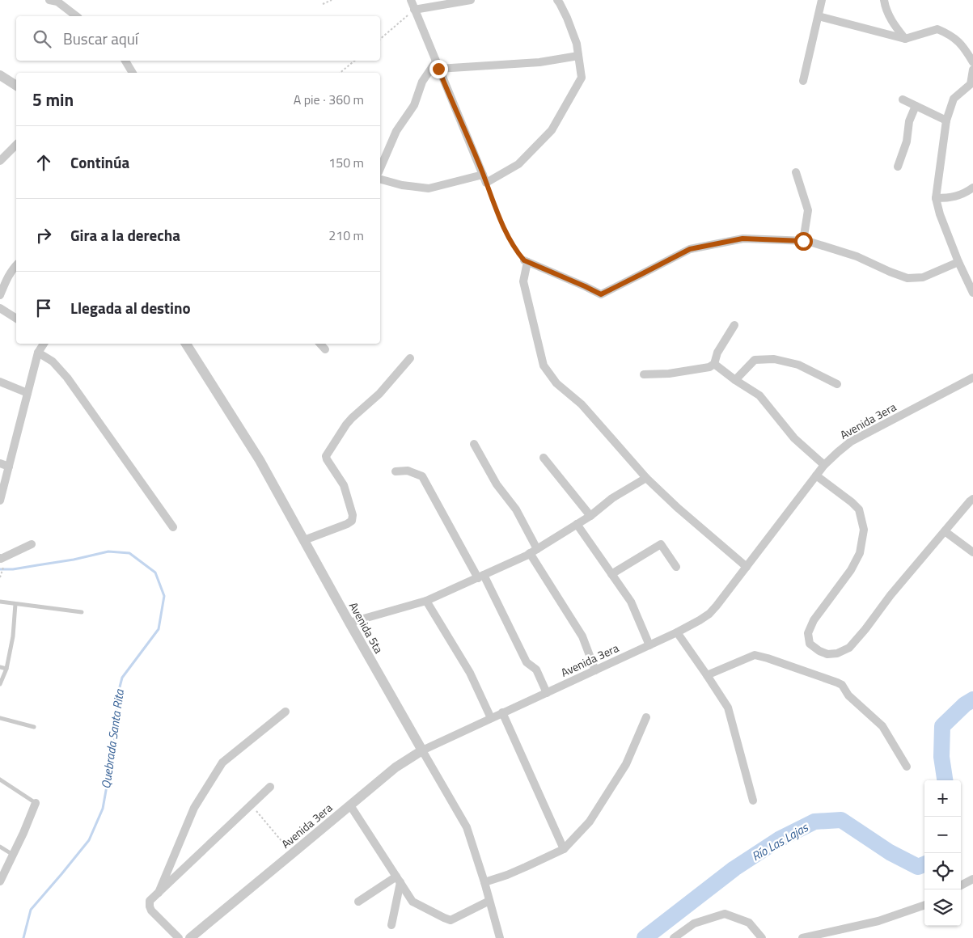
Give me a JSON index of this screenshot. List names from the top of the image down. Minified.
{"streets":{"street":["Avenida 3era","Avenida 5ta"]},"crossings":[["Avenida 3era","Avenida 5ta"]],"water":["Quebrada Santa Rita","Río Las Lajas"],"page":{"search":"Buscar aquí","heading":["5 min","A pie · 360 m"],"list":[["Continúa","150 m"],["Gira a la derecha","210 m"],"Llegada al destino"],"map_buttons":["+","−"]}}
